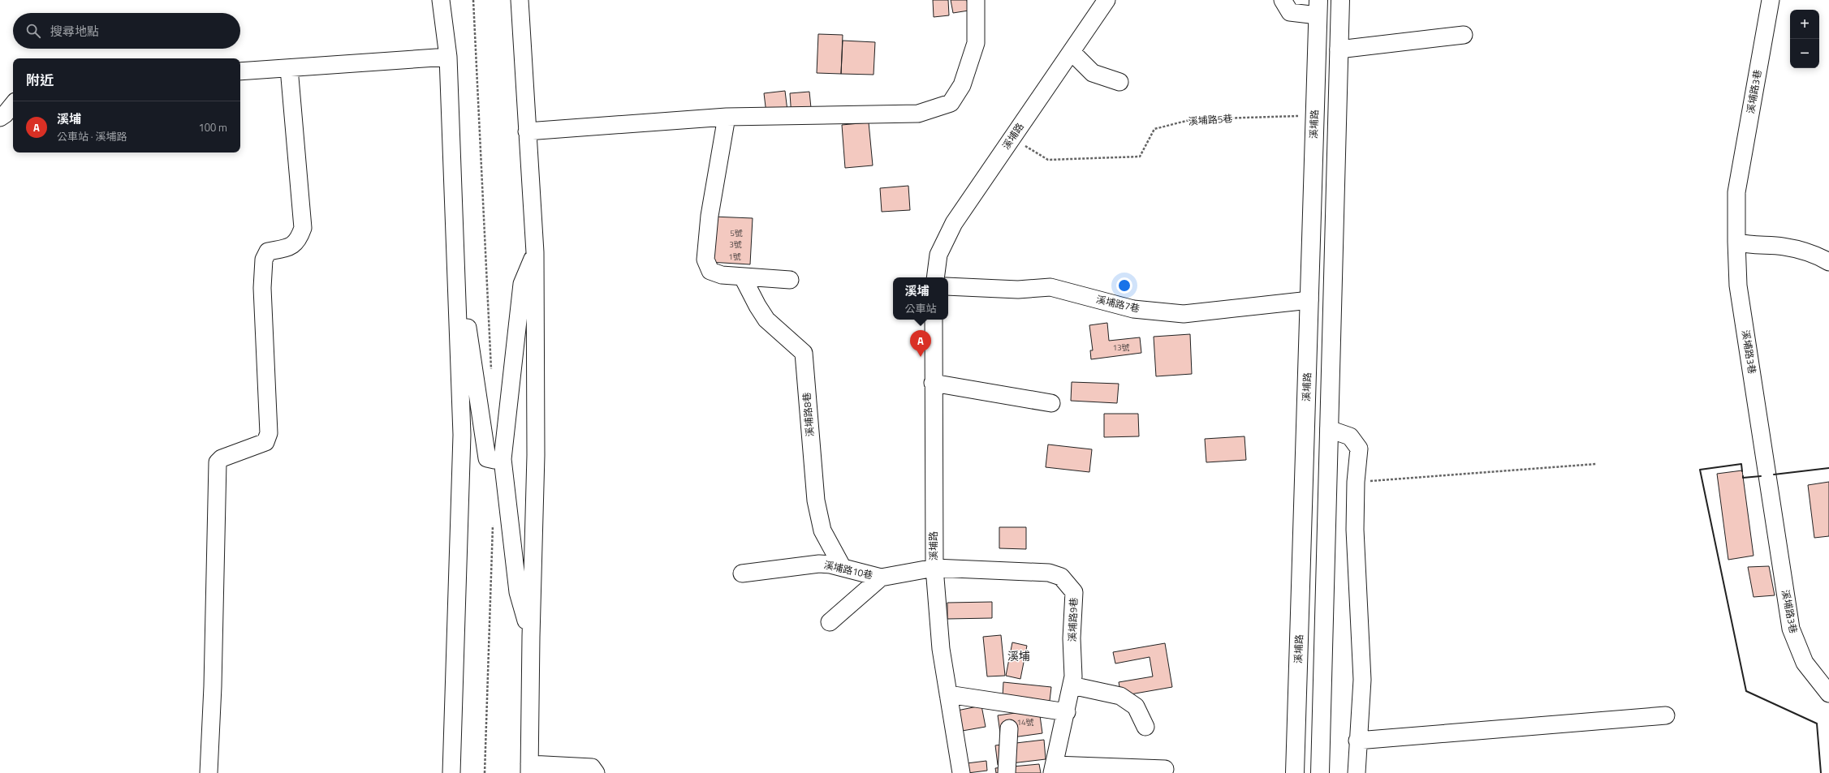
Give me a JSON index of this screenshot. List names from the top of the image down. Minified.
{"streets":{"main road":["溪埔路"],"street":["溪埔路3巷","溪埔路7巷","溪埔路8巷","溪埔路10巷","溪埔路9巷"],"path":["溪埔路5巷"]},"crossings":[["溪埔路5巷","溪埔路"],["溪埔路","溪埔路7巷"],["溪埔路","溪埔路10巷"],["溪埔路","溪埔路9巷"],["溪埔路8巷","溪埔路10巷"],["溪埔路10巷","溪埔路9巷"]],"districts":["溪埔"],"house_numbers":["5號","3號","1號","13號","14號"],"page":{"map_buttons":["+","−"],"search":"搜尋地點","heading":"附近","list":[{"mark":"A","name":"溪埔","note":"公車站 · 溪埔路","value":"100 m"}],"popup":["溪埔","公車站"],"pins":"A"}}
